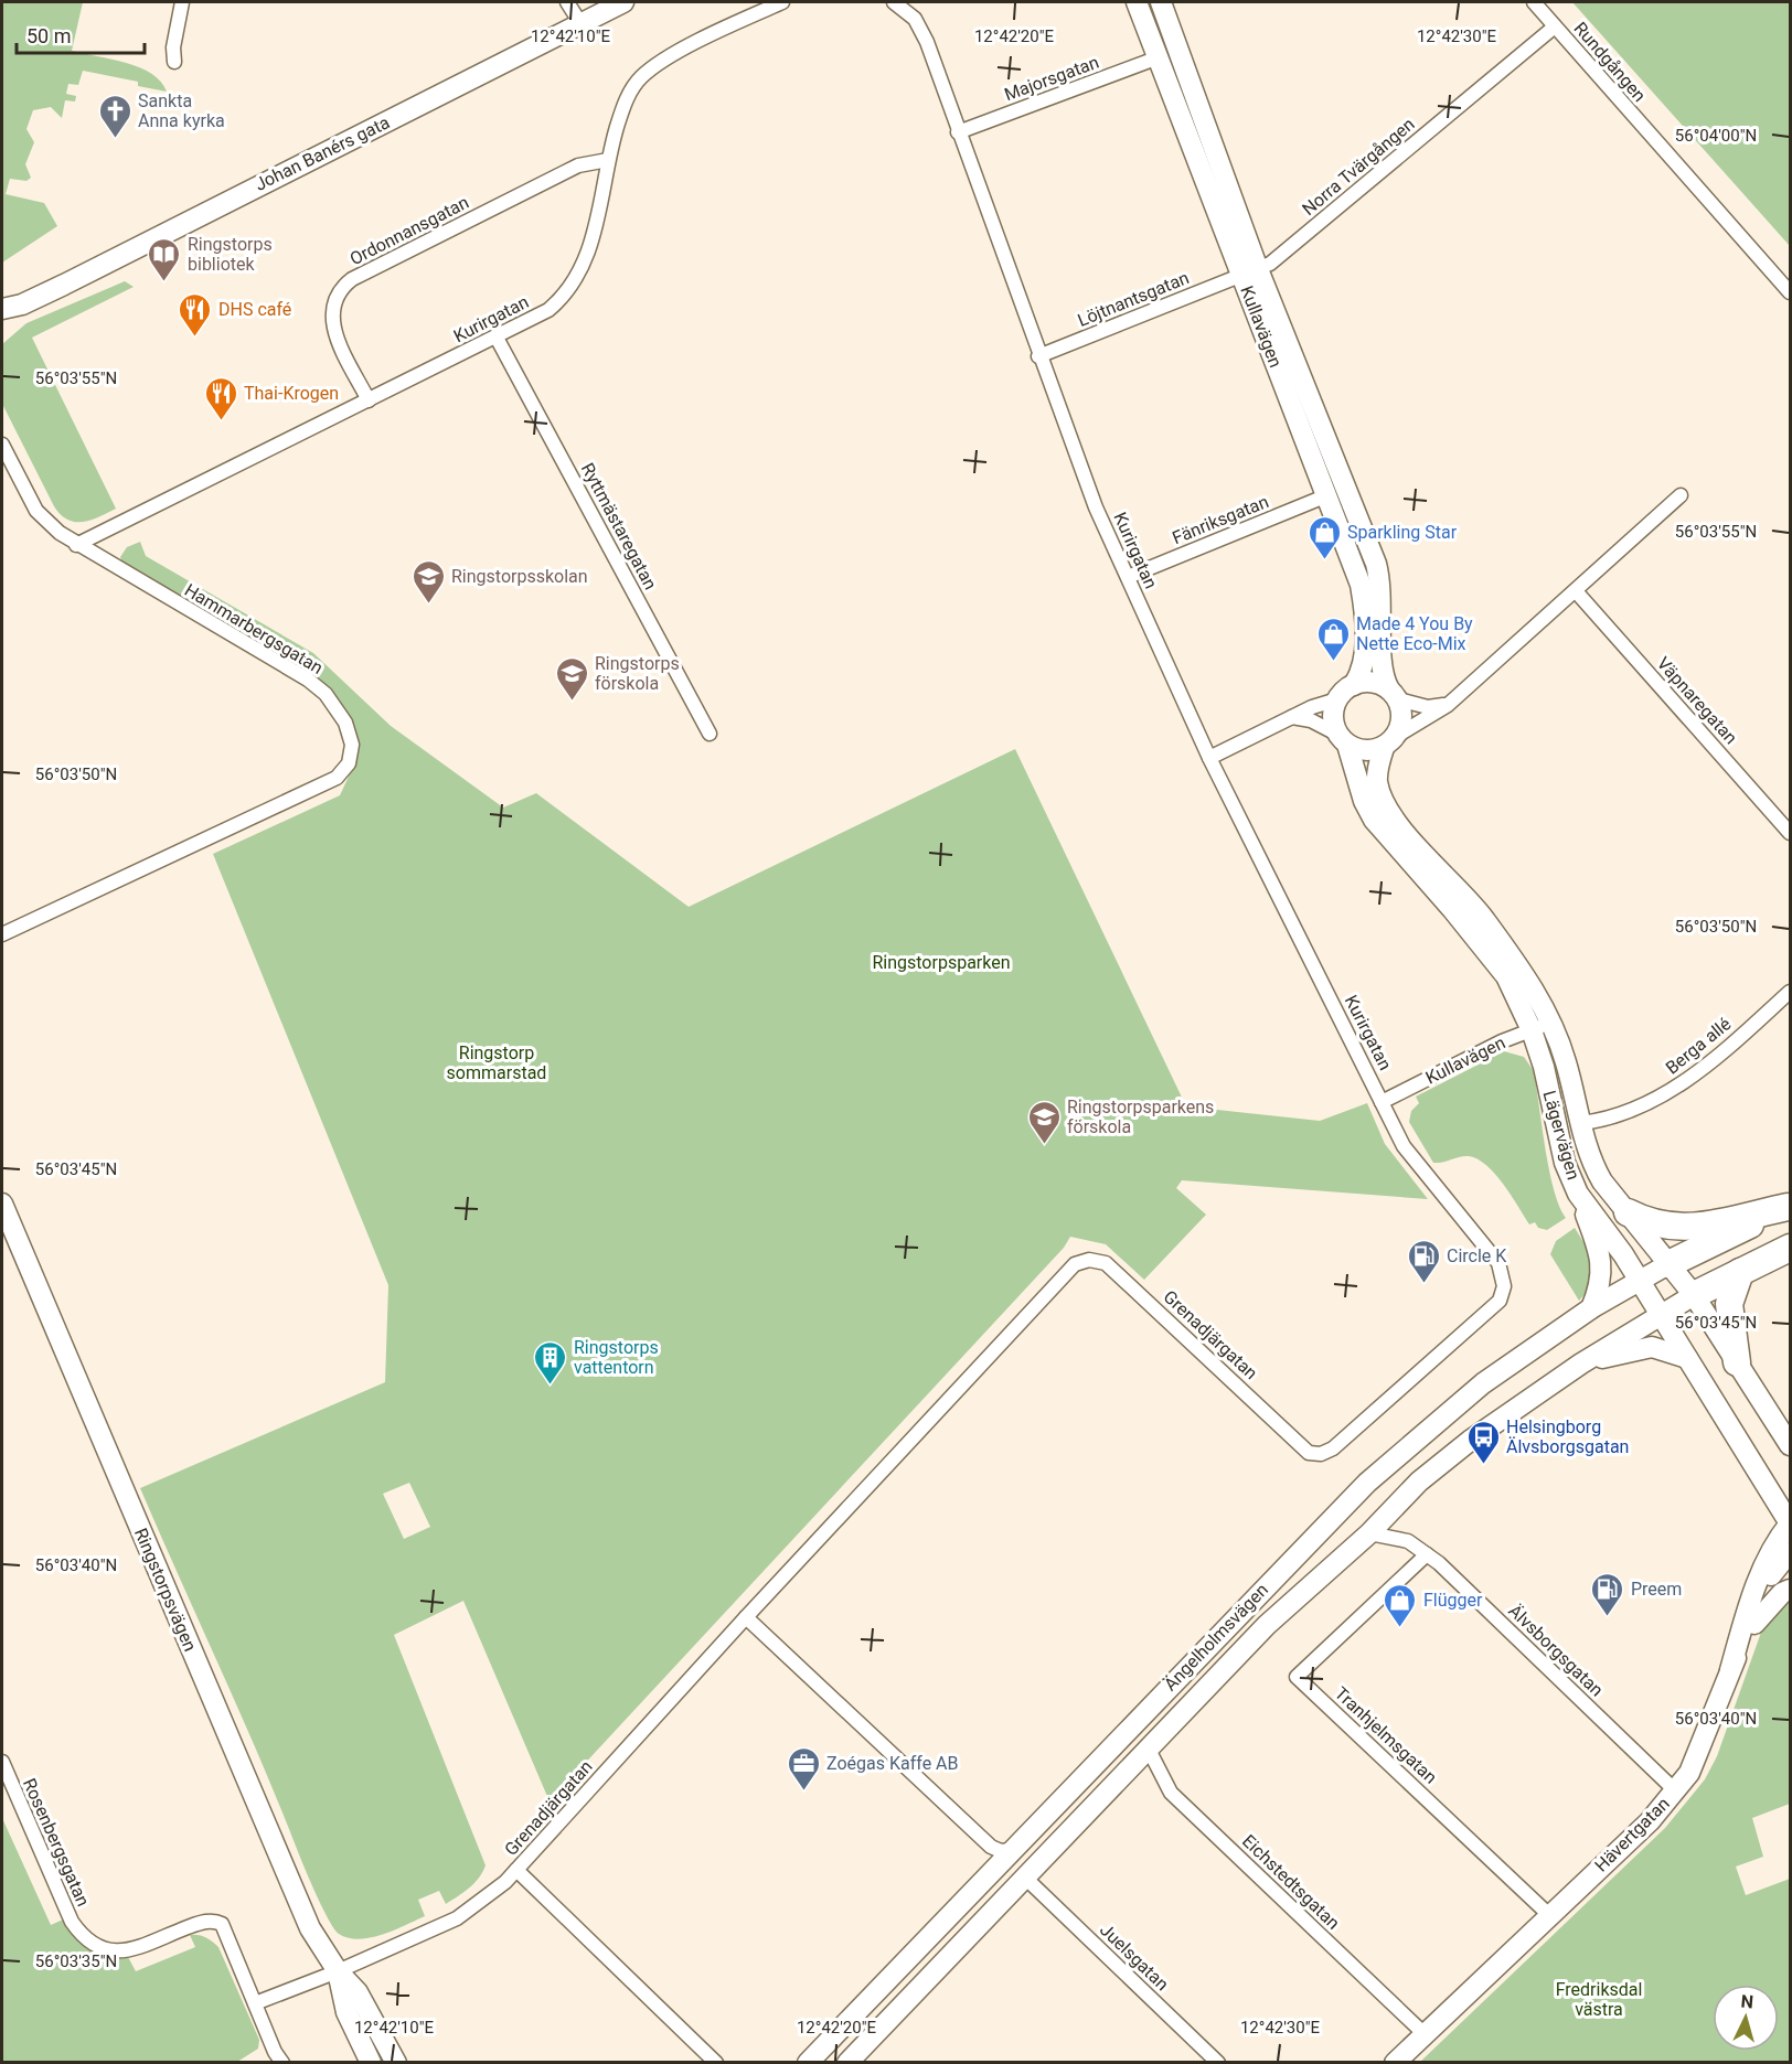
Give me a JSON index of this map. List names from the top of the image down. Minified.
{"streets":{"street":["Rundgången","Majorsgatan","Johan Banérs gata","Norra Tvärgången","Ordonnansgatan","Löjtnantsgatan","Kurirgatan","Kullavägen","Fänriksgatan","Ryttmästaregatan","Hammarbergsgatan","Väpnaregatan","Berga allé","Lägervägen","Grenadjärgatan","Ringstorpsvägen","Ängelholmsvägen","Älvsborgsgatan","Tranhjelmsgatan","Hävertgatan","Rosenbergsgatan","Eichstedtsgatan","Juelsgatan"]},"crossings":[["Rundgången","Norra Tvärgången"],["Majorsgatan","Kurirgatan"],["Majorsgatan","Kullavägen"],["Norra Tvärgången","Löjtnantsgatan"],["Norra Tvärgången","Kullavägen"],["Ordonnansgatan","Kurirgatan"],["Löjtnantsgatan","Kurirgatan"],["Löjtnantsgatan","Kullavägen"],["Kurirgatan","Kullavägen"],["Kurirgatan","Fänriksgatan"],["Kurirgatan","Ryttmästaregatan"],["Kurirgatan","Hammarbergsgatan"],["Kurirgatan","Grenadjärgatan"],["Kullavägen","Fänriksgatan"],["Kullavägen","Lägervägen"],["Kullavägen","Grenadjärgatan"],["Berga allé","Lägervägen"],["Lägervägen","Ängelholmsvägen"],["Grenadjärgatan","Ringstorpsvägen"],["Ängelholmsvägen","Älvsborgsgatan"],["Ängelholmsvägen","Eichstedtsgatan"],["Ängelholmsvägen","Juelsgatan"],["Älvsborgsgatan","Tranhjelmsgatan"],["Älvsborgsgatan","Hävertgatan"],["Tranhjelmsgatan","Hävertgatan"],["Hävertgatan","Eichstedtsgatan"]],"parks":["Ringstorpsparken","Ringstorp sommarstad","Fredriksdal västra"],"places":{"church":["Sankta Anna kyrka"],"library":["Ringstorps bibliotek"],"restaurant":["DHS café","Thai-Krogen"],"shop":["Sparkling Star","Made 4 You By Nette Eco-Mix","Flügger"],"school or university":["Ringstorpsskolan","Ringstorps förskola","Ringstorpsparkens förskola"],"fuel station":["Circle K","Preem"],"building":["Ringstorps vattentorn"],"bus stop":["Helsingborg Älvsborgsgatan"],"office":["Zoégas Kaffe AB"]},"scale_bar":"50 m","north":"top","coordinates":["12°42'10\"E","12°42'30\"E","12°42'20\"E","56°04'00\"N","56°03'55\"N","56°03'50\"N","56°03'45\"N","56°03'40\"N","56°03'35\"N"]}
